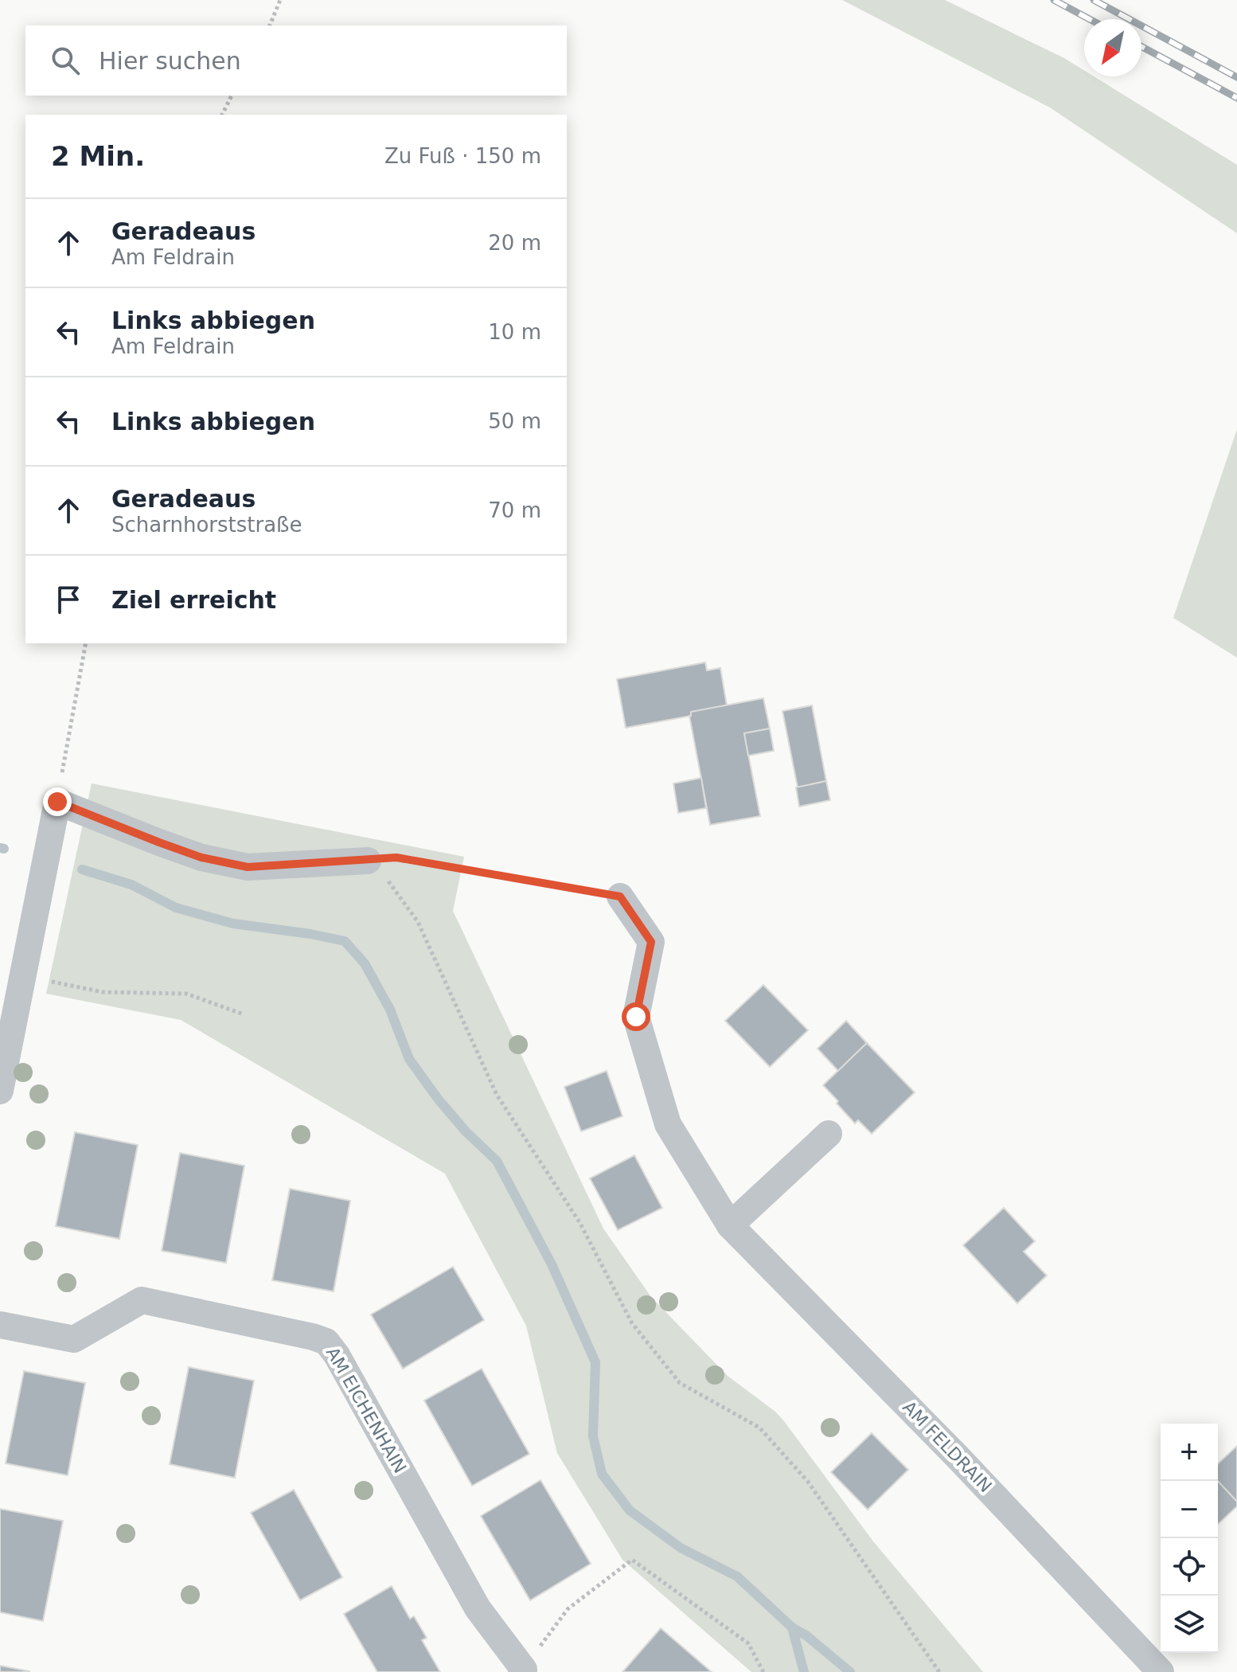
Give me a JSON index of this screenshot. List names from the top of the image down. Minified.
{"streets":{"street":["AM EICHENHAIN","AM FELDRAIN"]},"north":"bottom left","page":{"search":"Hier suchen","heading":["2 Min.","Zu Fuß · 150 m"],"list":[["Geradeaus","Am Feldrain","20 m"],["Links abbiegen","Am Feldrain","10 m"],["Links abbiegen","50 m"],["Geradeaus","Scharnhorststraße","70 m"],"Ziel erreicht"],"map_buttons":["+","−"]}}
